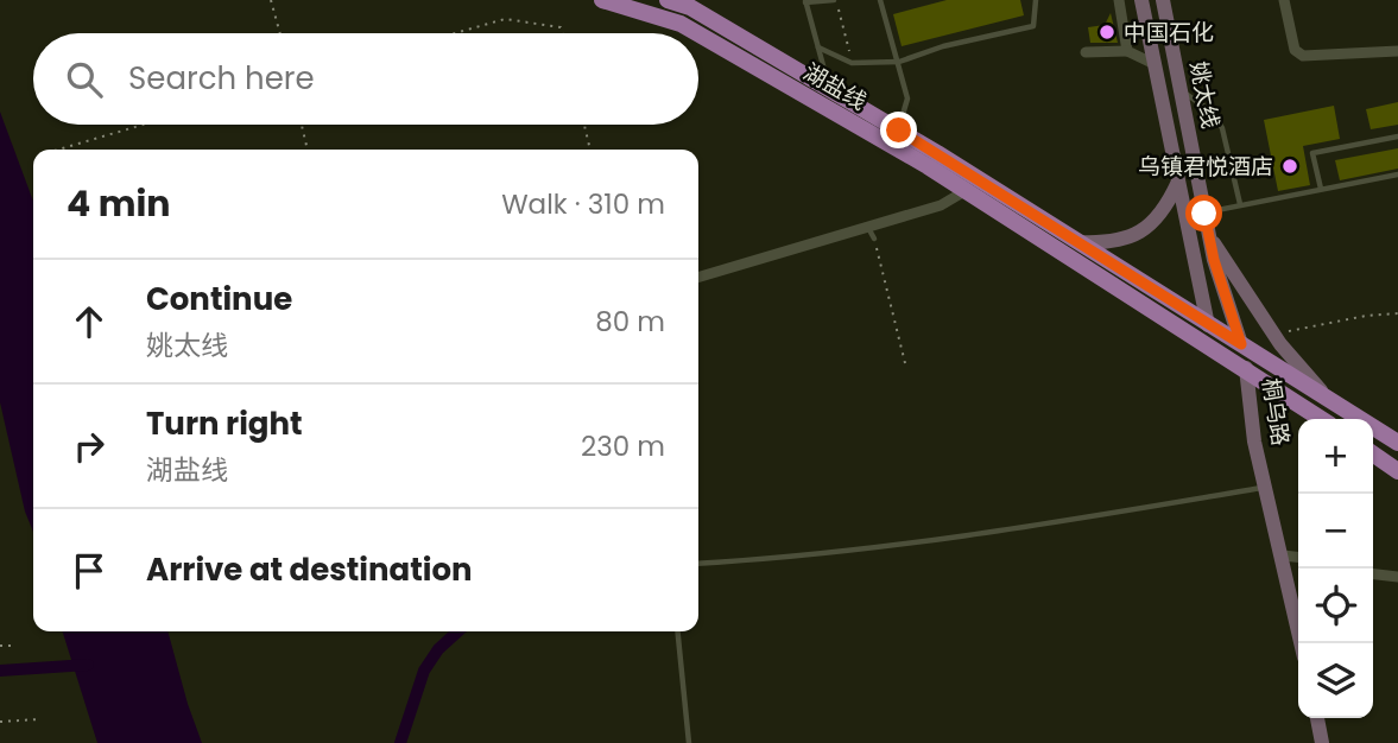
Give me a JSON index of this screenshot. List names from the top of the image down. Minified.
{"streets":{"main road":["湖盐线","姚太线","桐乌路"]},"crossings":[["湖盐线","姚太线"],["湖盐线","桐乌路"]],"places":["中国石化","乌镇君悦酒店"],"page":{"search":"Search here","heading":["4 min","Walk · 310 m"],"list":[["Continue","姚太线","80 m"],["Turn right","湖盐线","230 m"],"Arrive at destination"],"map_buttons":["+","−"]}}
